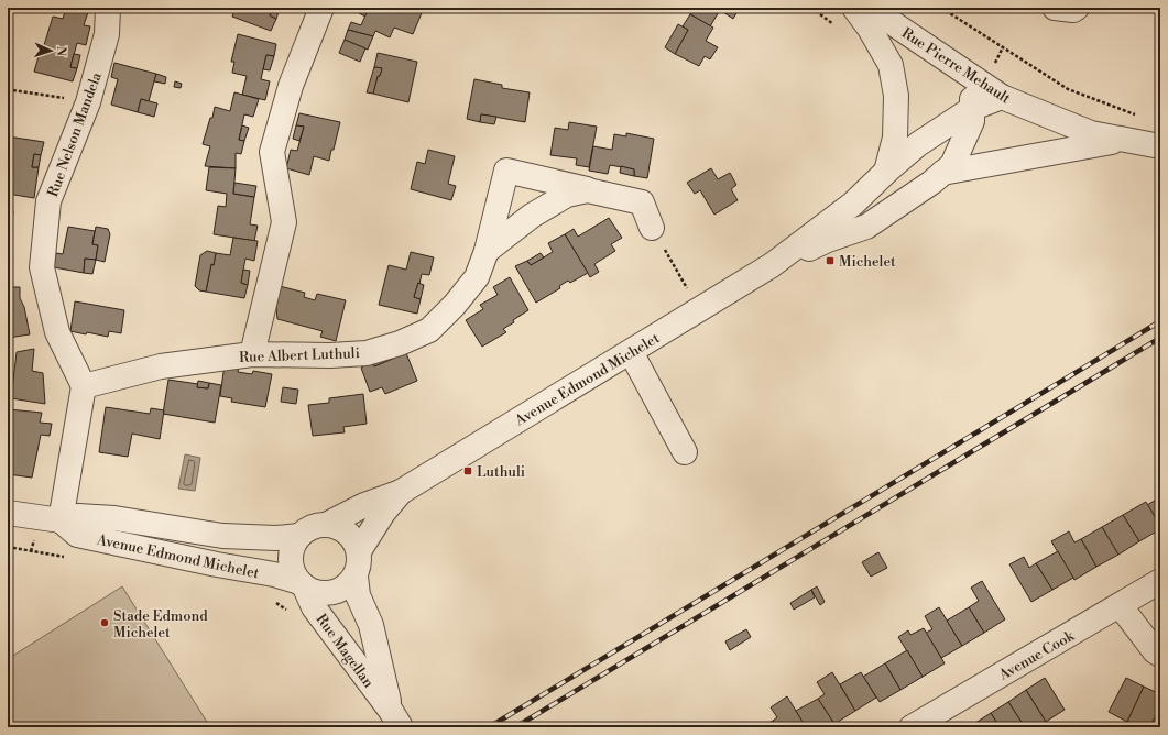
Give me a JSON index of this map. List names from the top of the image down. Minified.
{"streets":{"street":["Rue Pierre Mehault","Rue Nelson Mandela","Rue Albert Luthuli","Avenue Edmond Michelet","Rue Magellan","Avenue Cook"]},"crossings":[["Rue Nelson Mandela","Rue Albert Luthuli"],["Avenue Edmond Michelet","Rue Magellan"]],"places":{"transit":["Michelet","Luthuli"],"other":["Stade Edmond Michelet"]},"north":"right"}
